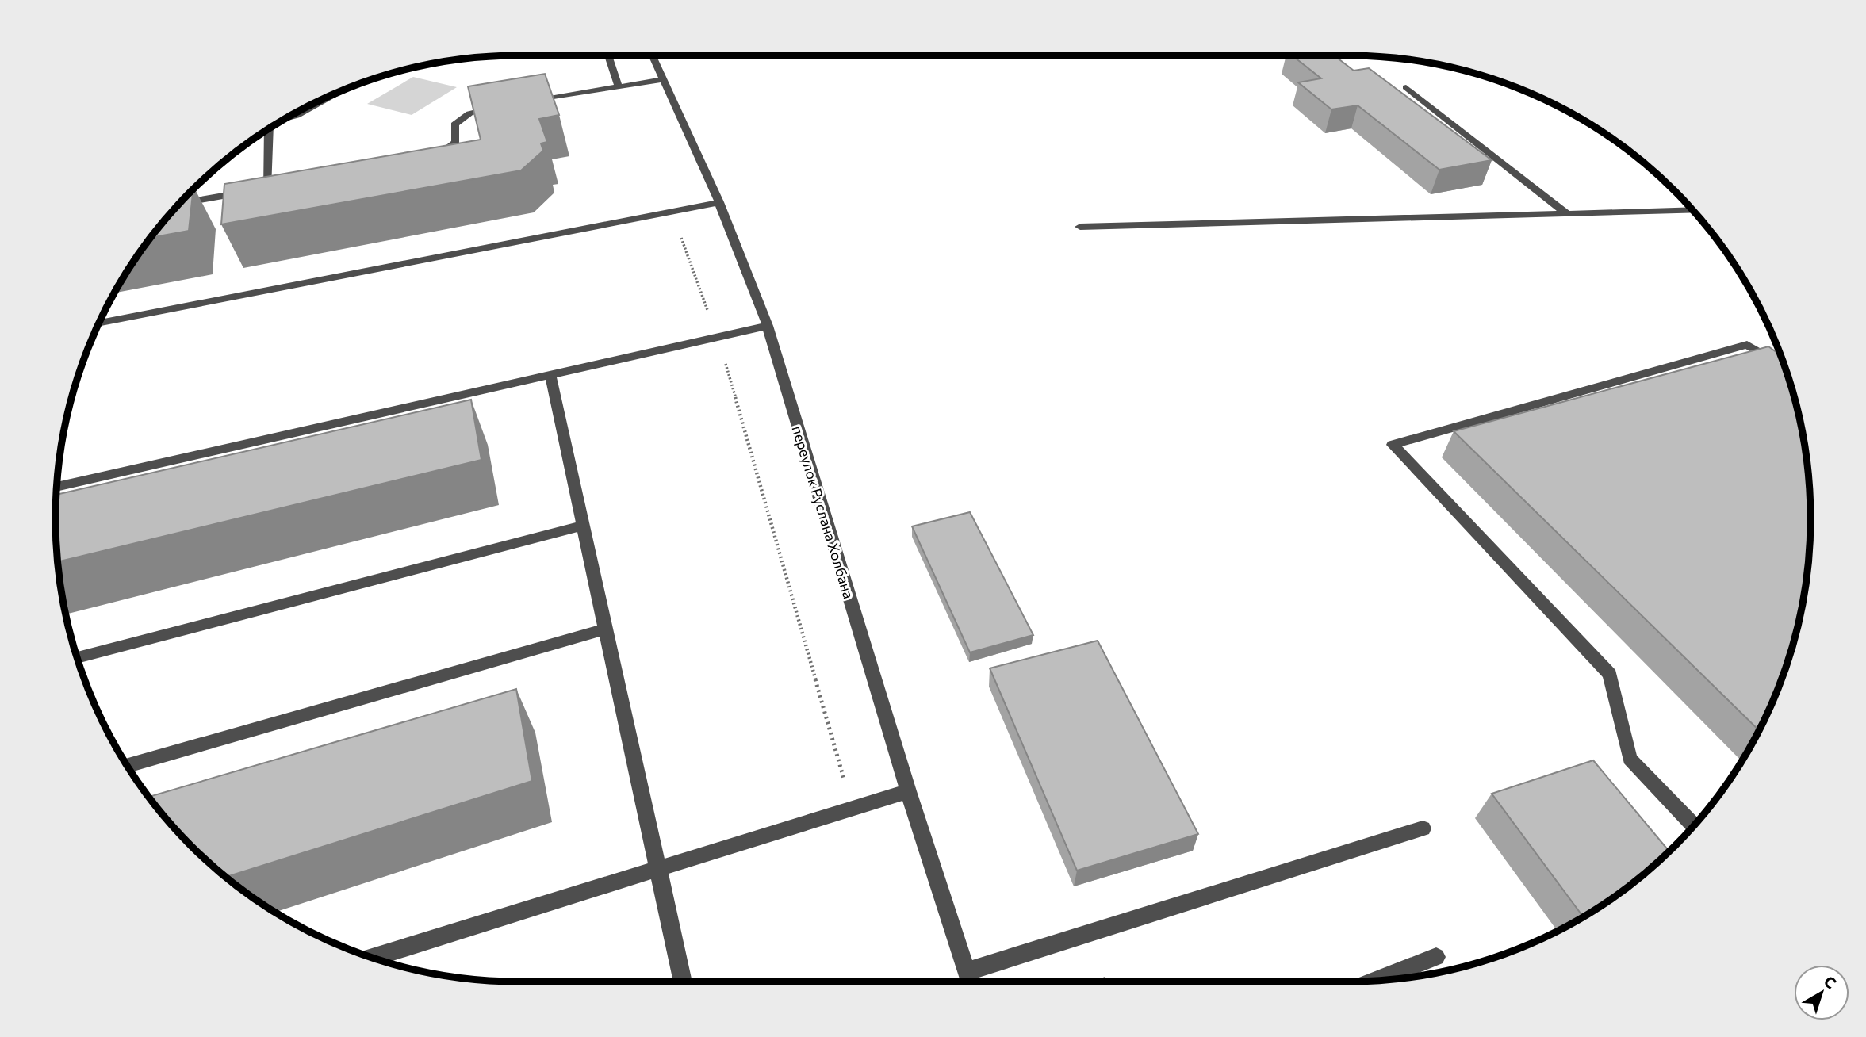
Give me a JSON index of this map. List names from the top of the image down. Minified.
{"streets":{"street":["переулок Руслана Холбана"]},"north":"top right"}
